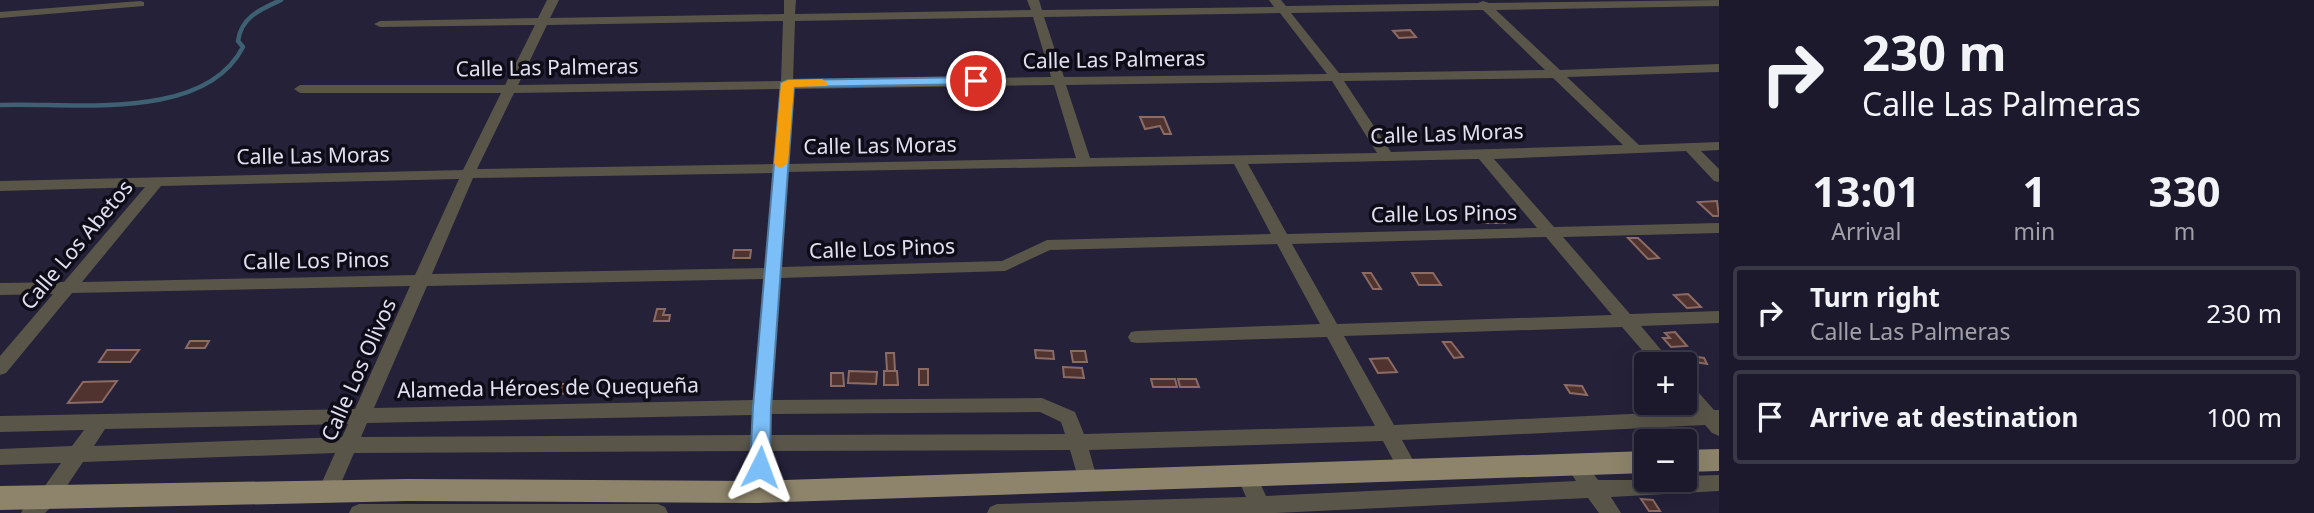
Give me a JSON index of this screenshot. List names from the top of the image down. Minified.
{"streets":{"street":["Calle Las Palmeras","Calle Las Moras","Calle Los Pinos","Calle Los Abetos","Calle Los Olivos","Alameda Héroes de Quequeña"]},"crossings":[["Calle Las Palmeras","Calle Los Olivos"],["Calle Las Moras","Calle Los Abetos"],["Calle Las Moras","Calle Los Olivos"],["Calle Los Pinos","Calle Los Abetos"],["Calle Los Pinos","Calle Los Olivos"],["Calle Los Olivos","Alameda Héroes de Quequeña"]],"page":{"turn":["230 m","Calle Las Palmeras"],"eta":["13:01","Arrival","1","min","330","m"],"list":[{"name":"Turn right","note":"Calle Las Palmeras","value":"230 m"},{"name":"Arrive at destination","value":"100 m"}],"map_buttons":["+","−"]}}
